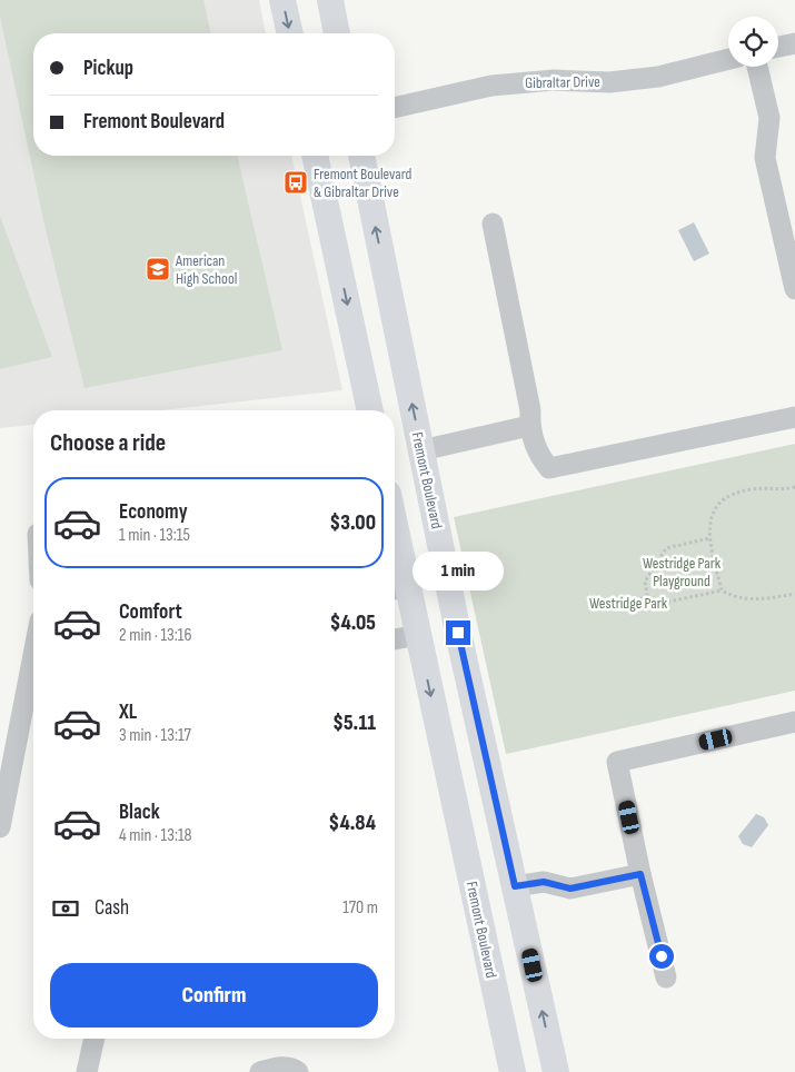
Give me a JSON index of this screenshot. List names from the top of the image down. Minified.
{"streets":{"main road":["Fremont Boulevard"],"street":["Gibraltar Drive"]},"parks":["Westridge Park Playground","Westridge Park"],"places":{"bus stop":["Fremont Boulevard & Gibraltar Drive"],"school or university":["American High School"]},"page":{"banner":["Pickup","Fremont Boulevard"],"heading":"Choose a ride","list":[{"name":"Economy","note":"1 min · 13:15","value":"$3.00"},{"name":"Comfort","note":"2 min · 13:16","value":"$4.05"},{"name":"XL","note":"3 min · 13:17","value":"$5.11"},{"name":"Black","note":"4 min · 13:18","value":"$4.84"}],"bubble":"1 min","pay":["Cash","170 m"],"buttons":"Confirm"}}
